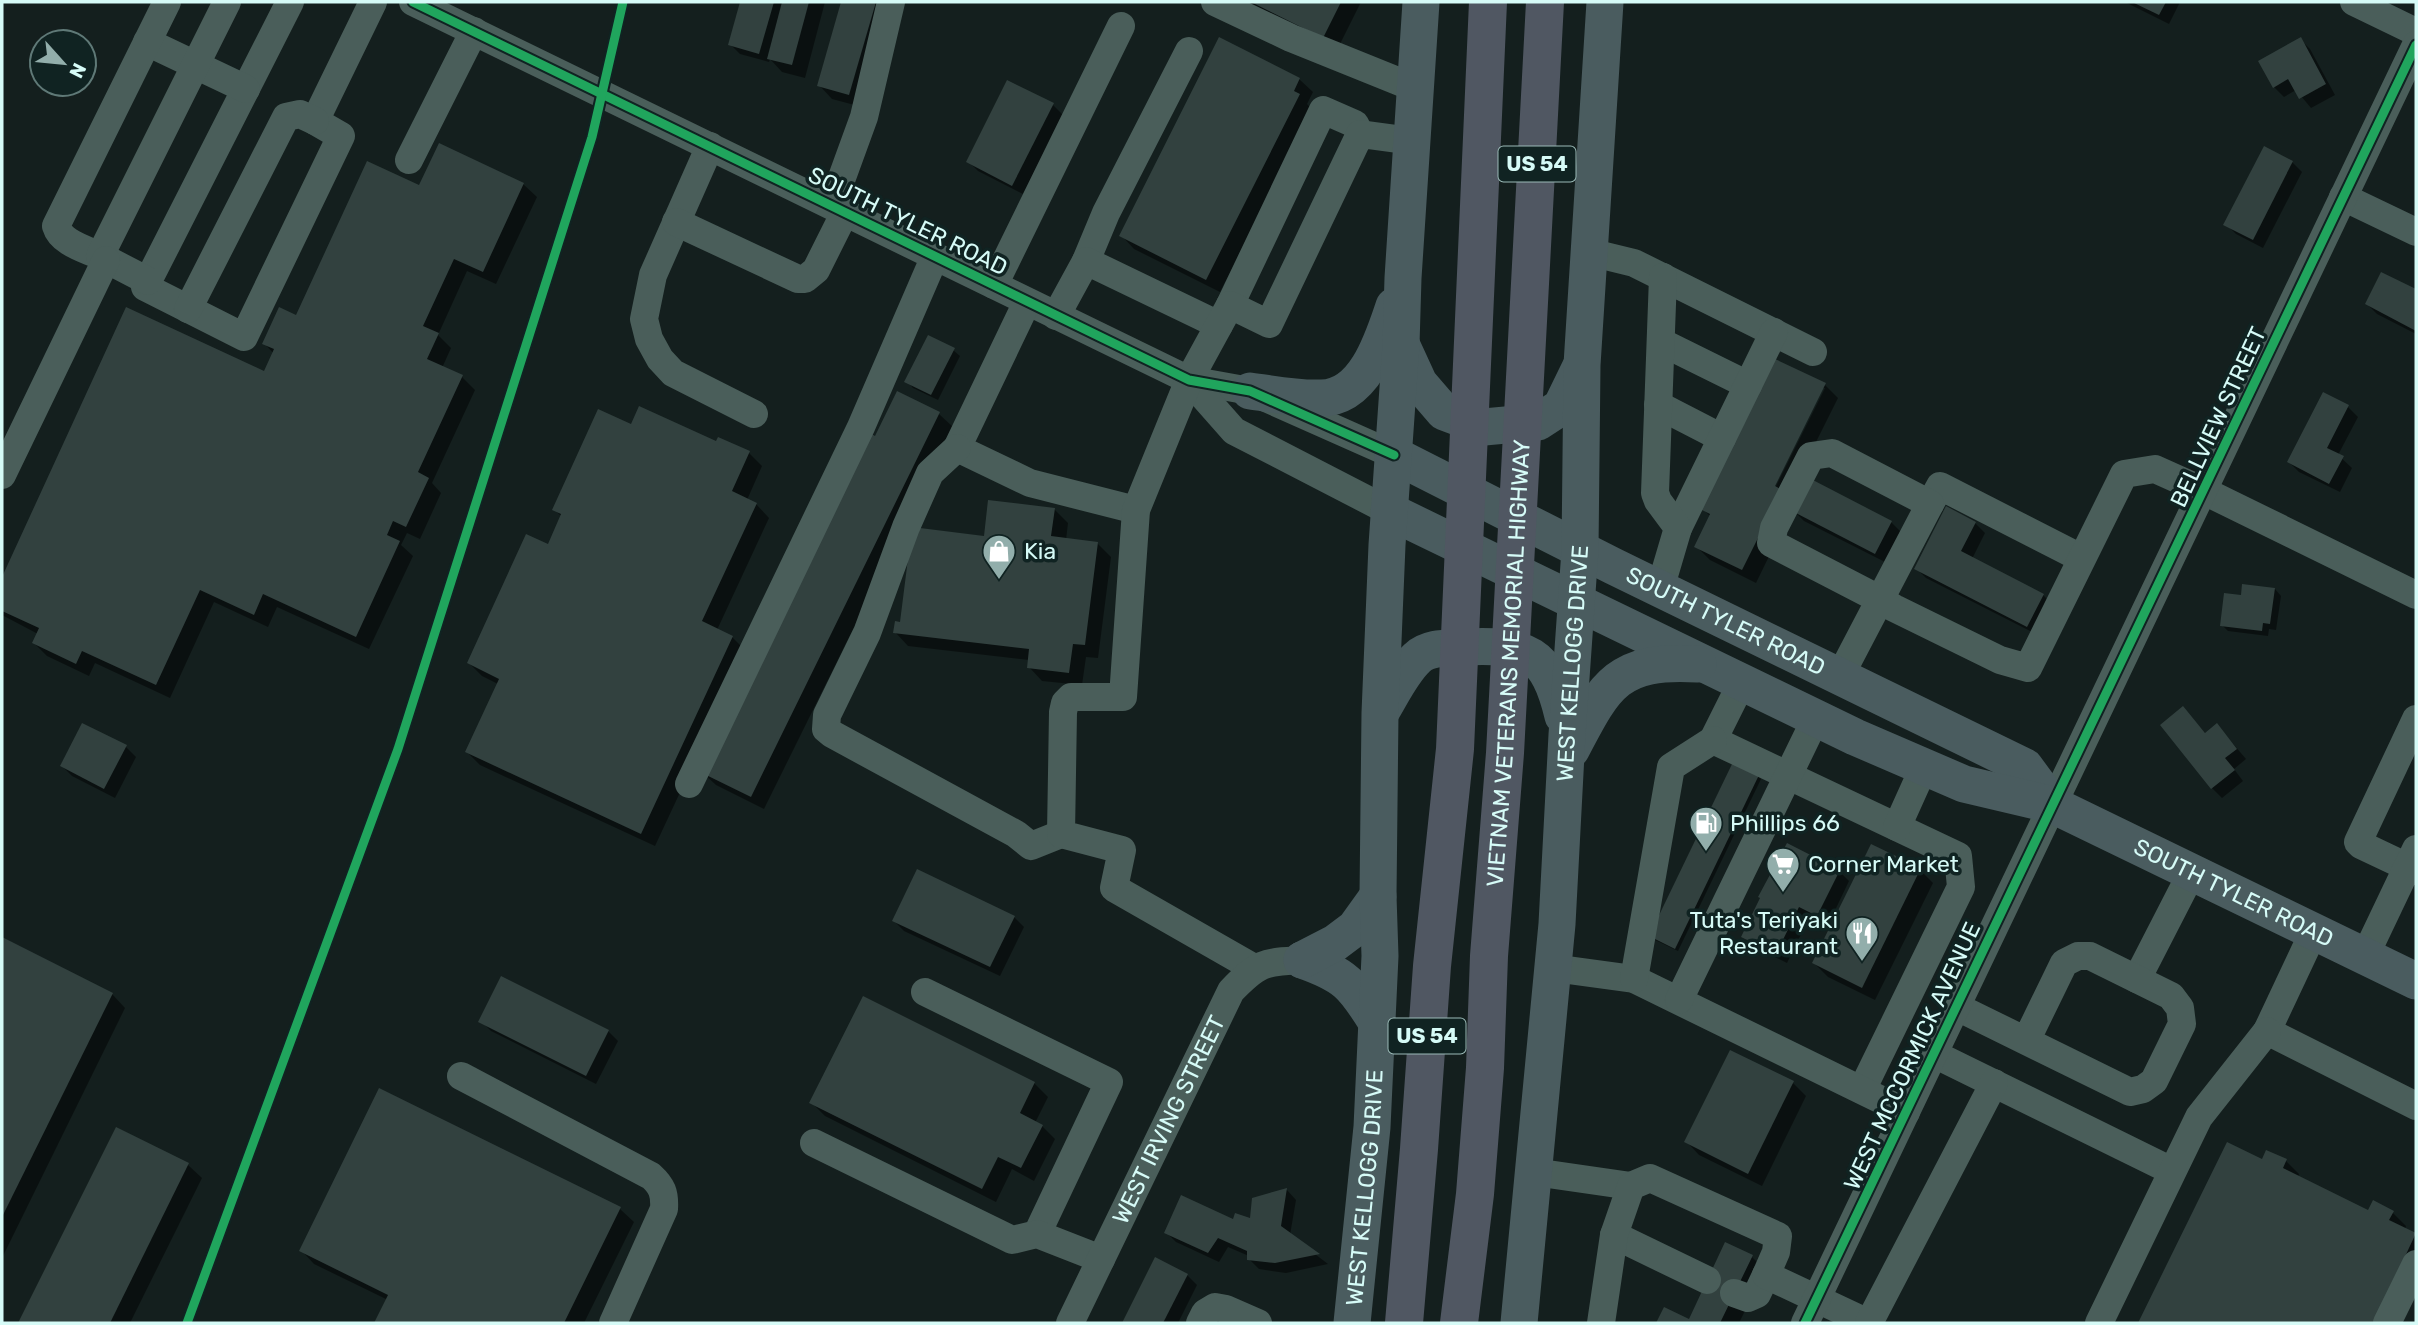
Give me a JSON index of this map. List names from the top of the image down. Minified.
{"streets":{"highway":["US 54","VIETNAM VETERANS MEMORIAL HIGHWAY"],"main road":["SOUTH TYLER ROAD","WEST KELLOGG DRIVE"],"street":["BELLVIEW STREET","WEST MCCORMICK AVENUE","WEST IRVING STREET"]},"crossings":[["SOUTH TYLER ROAD","BELLVIEW STREET"],["SOUTH TYLER ROAD","WEST KELLOGG DRIVE"],["SOUTH TYLER ROAD","WEST MCCORMICK AVENUE"],["BELLVIEW STREET","WEST MCCORMICK AVENUE"]],"places":{"shop":["Kia"],"fuel station":["Phillips 66"],"supermarket":["Corner Market"],"restaurant":["Tuta's Teriyaki Restaurant"]},"north":"bottom right"}
